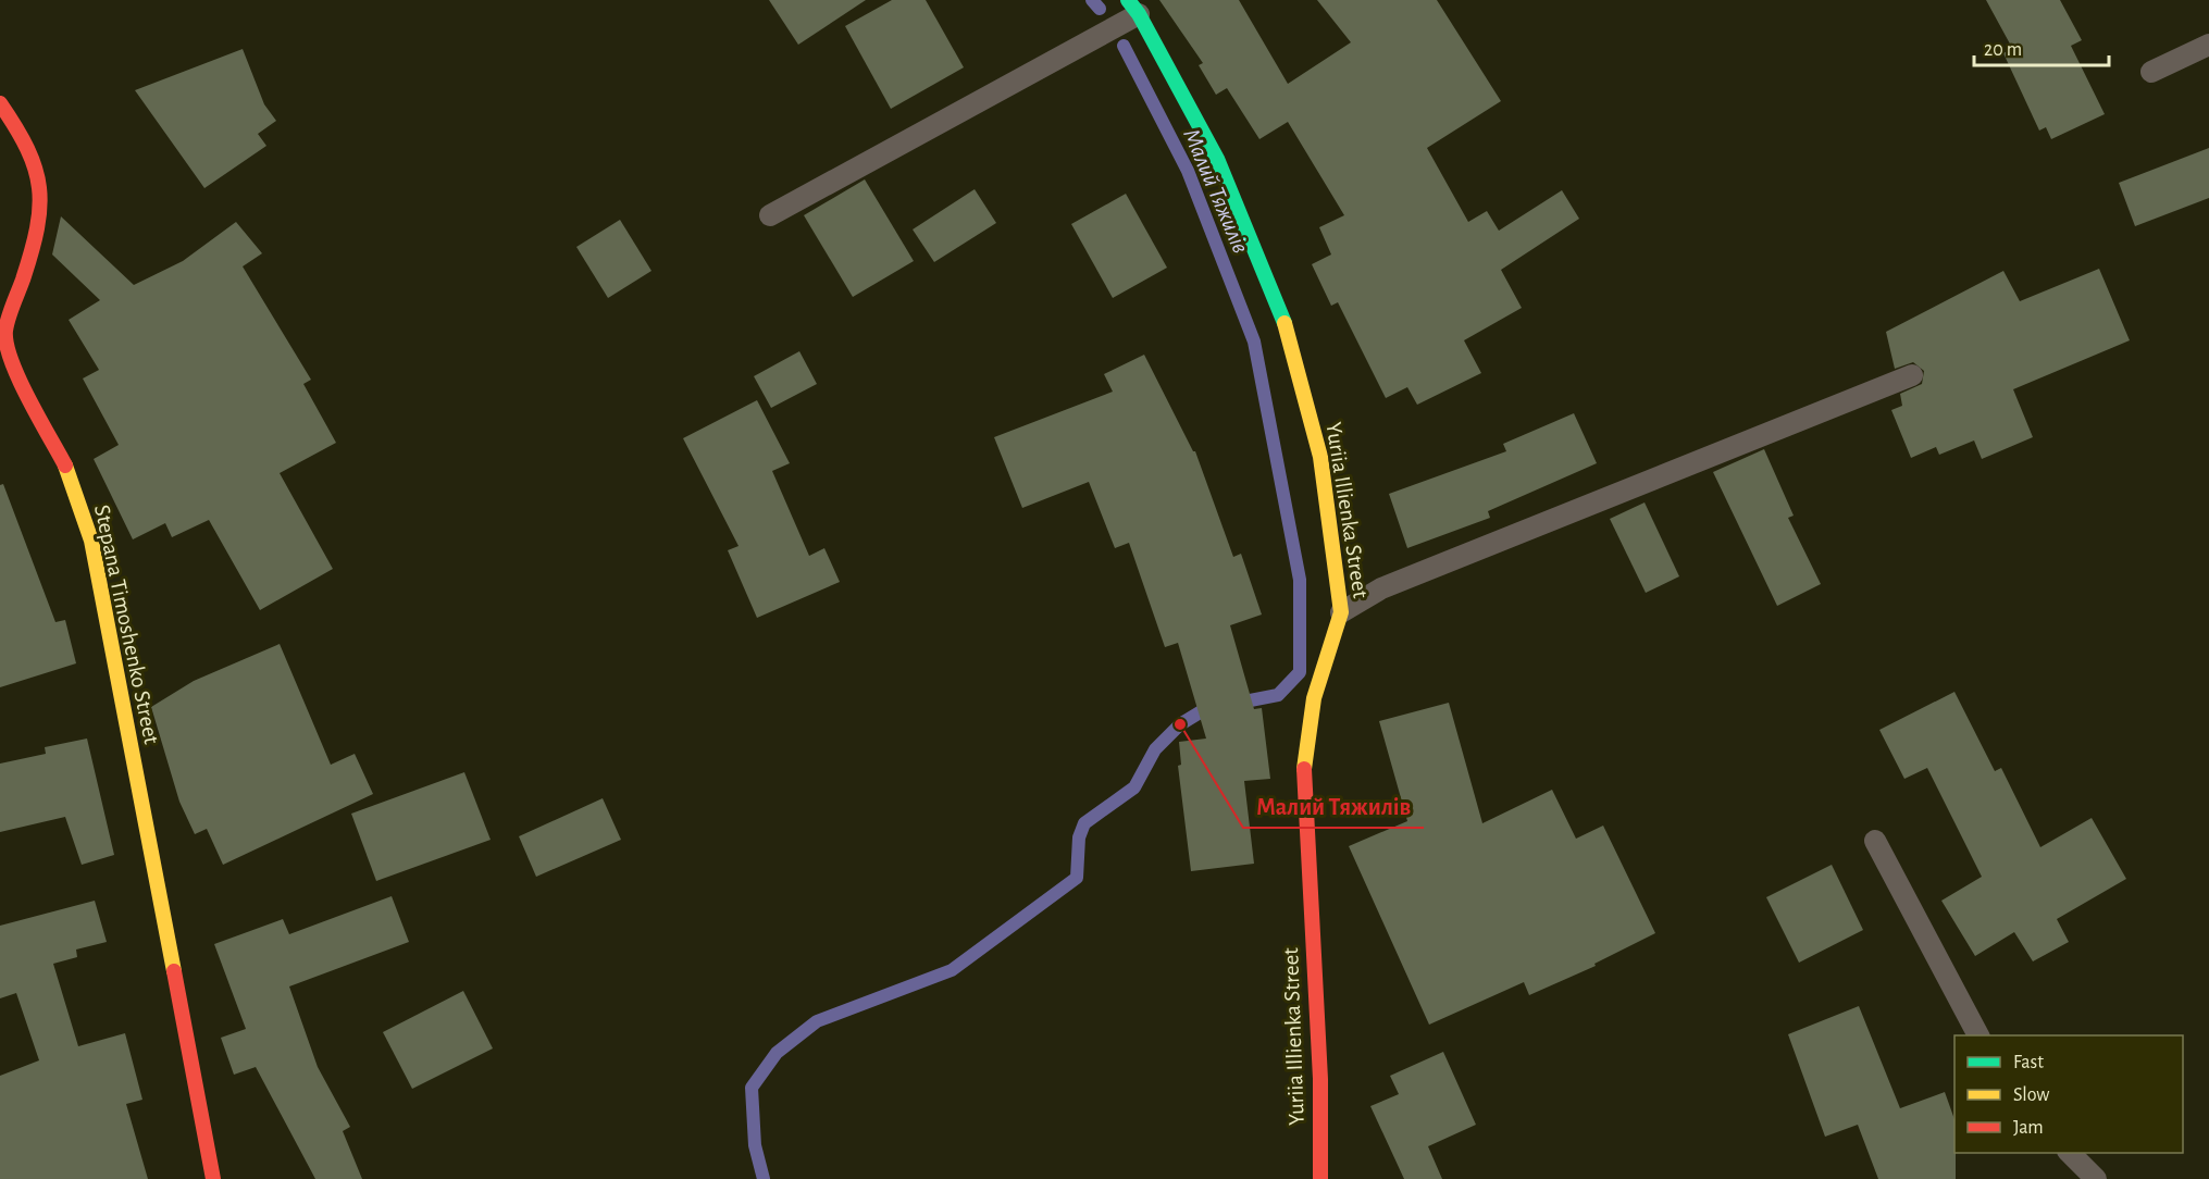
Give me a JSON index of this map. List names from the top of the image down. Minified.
{"streets":{"street":["Yuriia Illienka Street","Stepana Timoshenko Street"]},"water":["Малий Тяжилів"],"places":["Малий Тяжилів"],"legend":["Fast","Slow","Jam"],"scale_bar":"20 m"}
